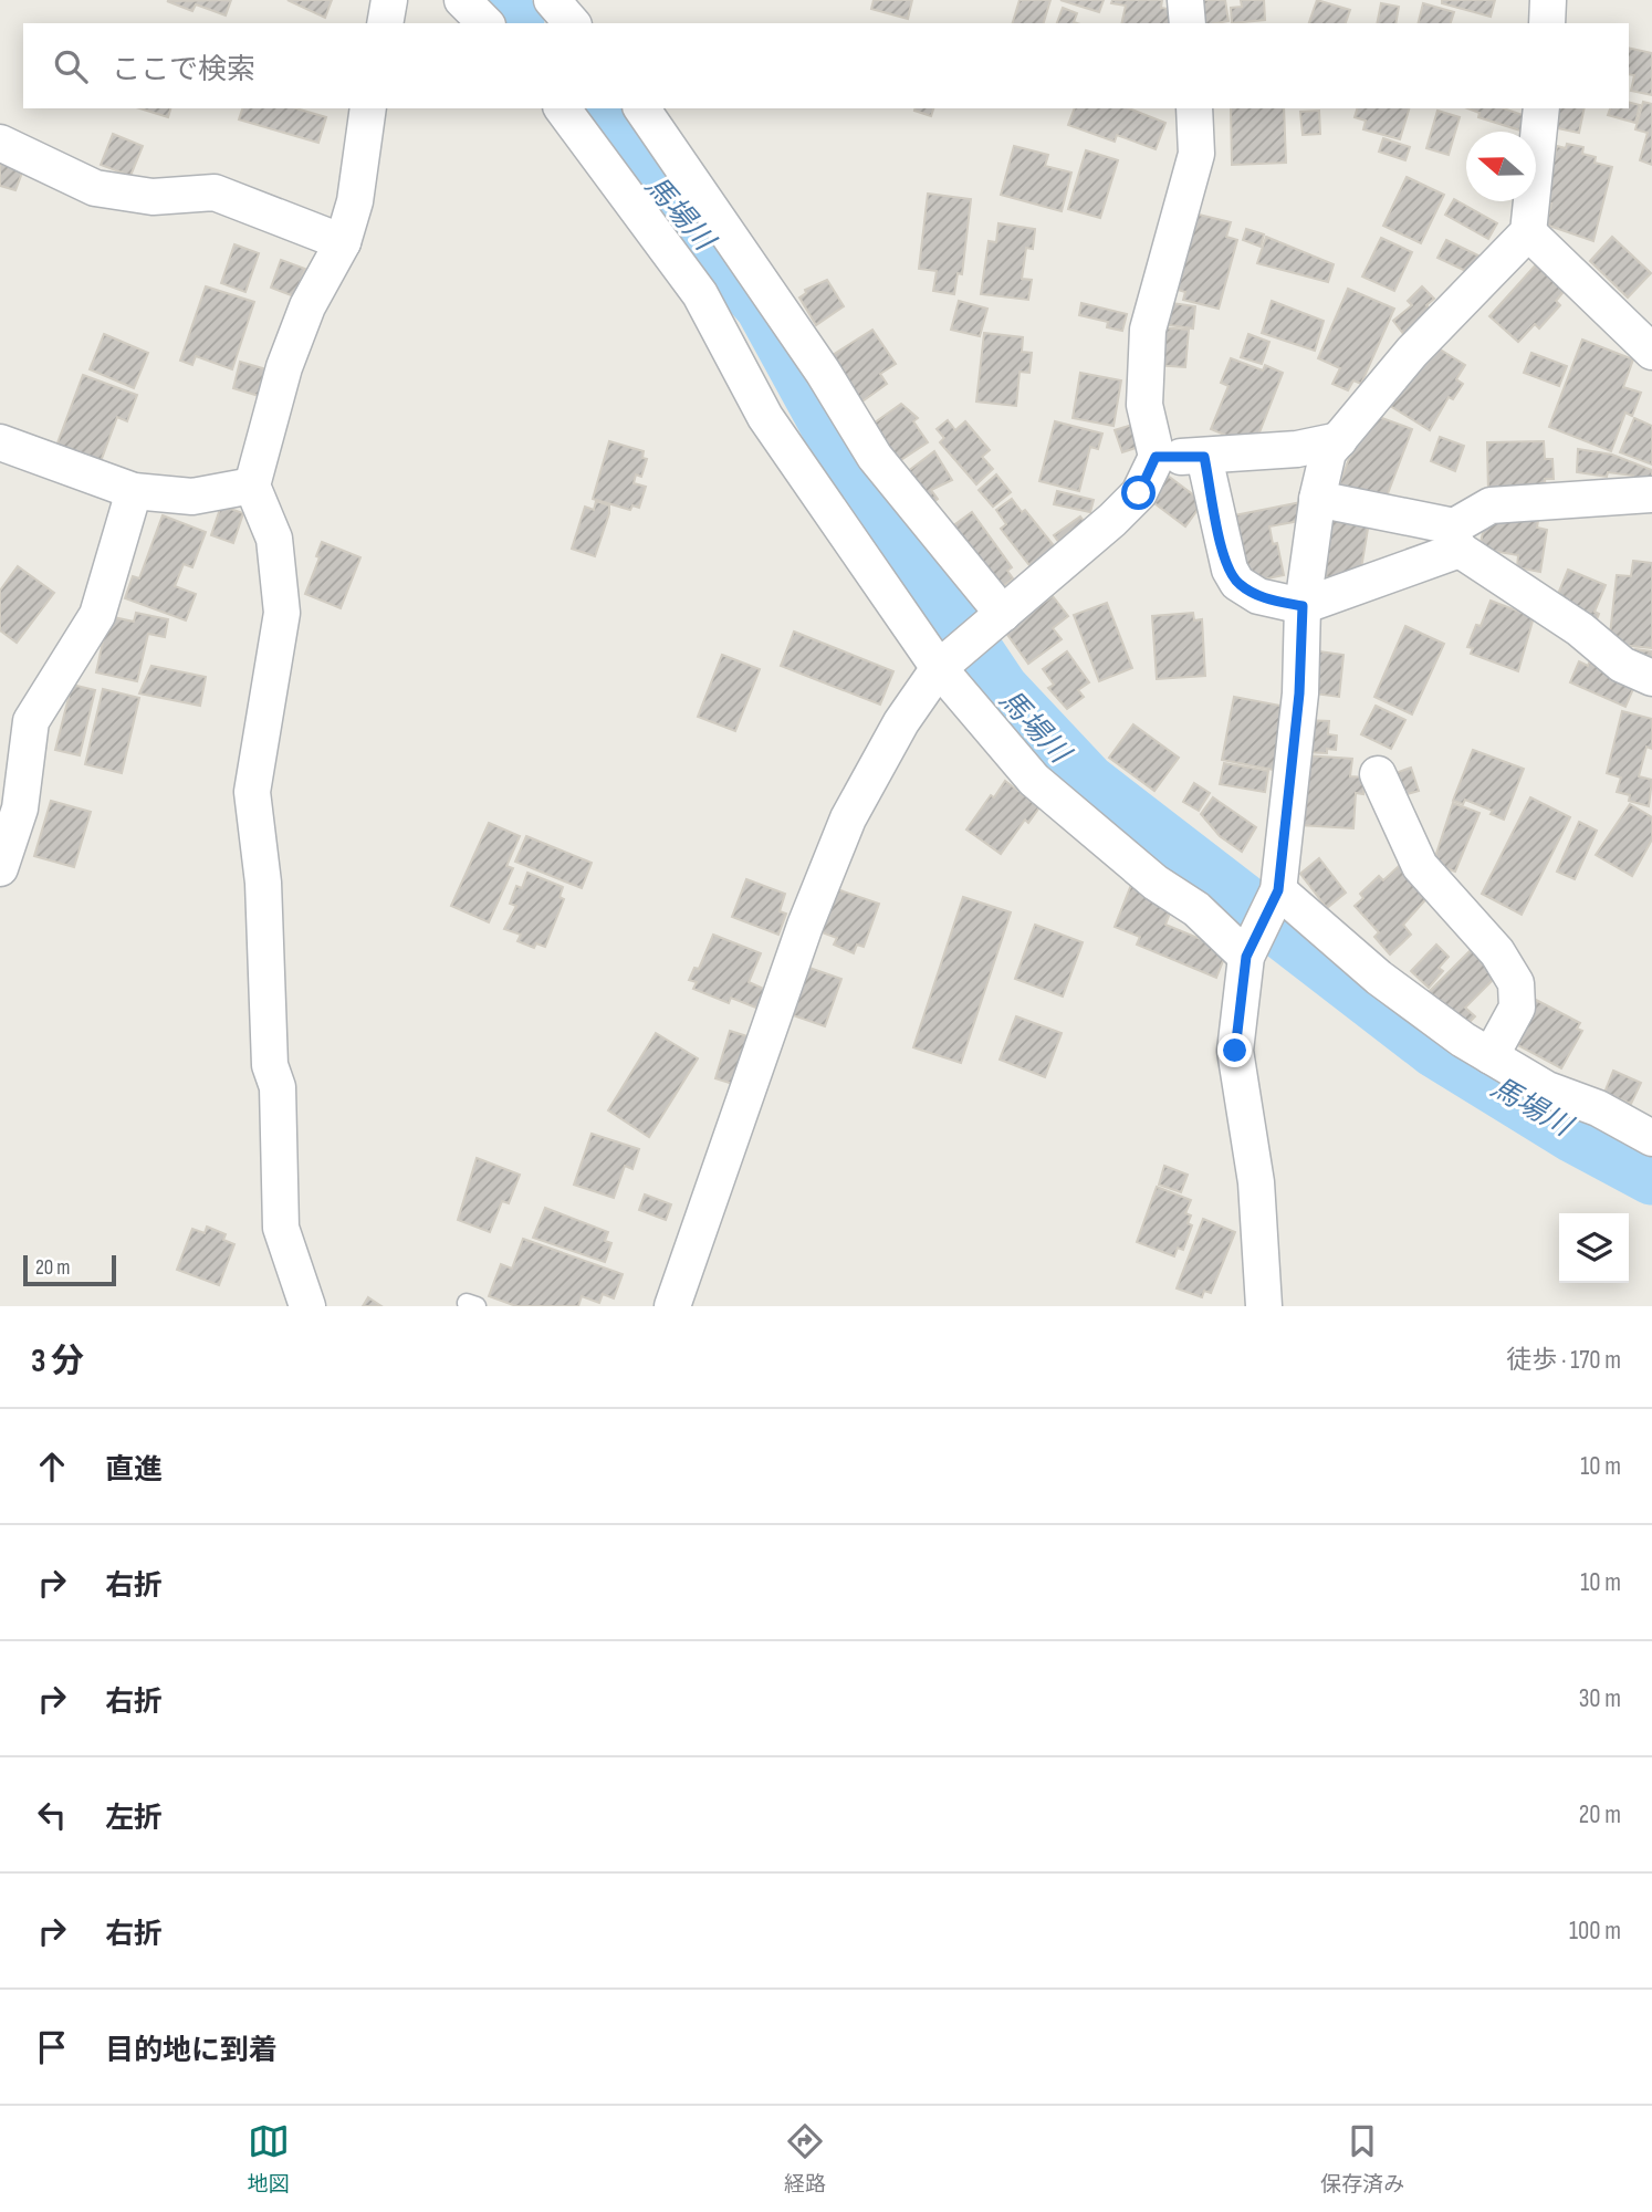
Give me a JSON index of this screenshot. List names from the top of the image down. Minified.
{"water":["馬場川"],"scale_bar":"20 m","north":"left","page":{"search":"ここで検索","scale":"20 m","heading":["3 分","徒歩 · 170 m"],"list":[["直進","10 m"],["右折","10 m"],["右折","30 m"],["左折","20 m"],["右折","100 m"],"目的地に到着"],"nav":["地図","経路","保存済み"]}}
